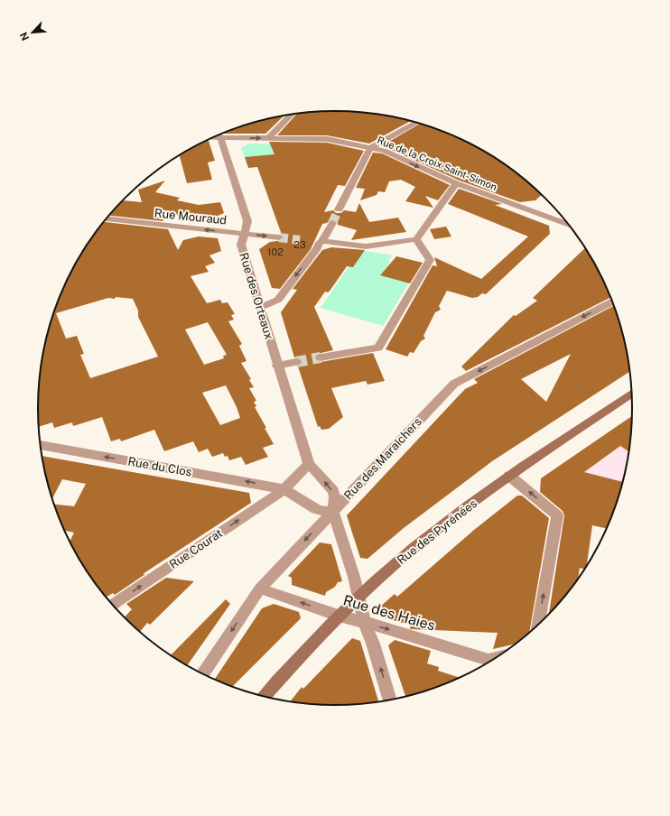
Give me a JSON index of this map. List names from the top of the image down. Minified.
{"streets":{"main road":["Rue des Pyrénées"],"street":["Rue de la Croix Saint-Simon","Rue Mouraud","Rue des Orteaux","Rue des Maraîchers","Rue du Clos","Rue Courat","Rue des Haies"]},"crossings":[["Rue Mouraud","Rue des Orteaux"],["Rue des Orteaux","Rue des Maraîchers"],["Rue des Orteaux","Rue des Pyrénées"],["Rue des Orteaux","Rue des Haies"],["Rue des Maraîchers","Rue des Haies"],["Rue du Clos","Rue Courat"],["Rue des Pyrénées","Rue des Haies"]],"one_way":["Rue des Maraîchers","Rue du Clos","Rue Courat"],"house_numbers":["23","102"],"north":"bottom left"}
